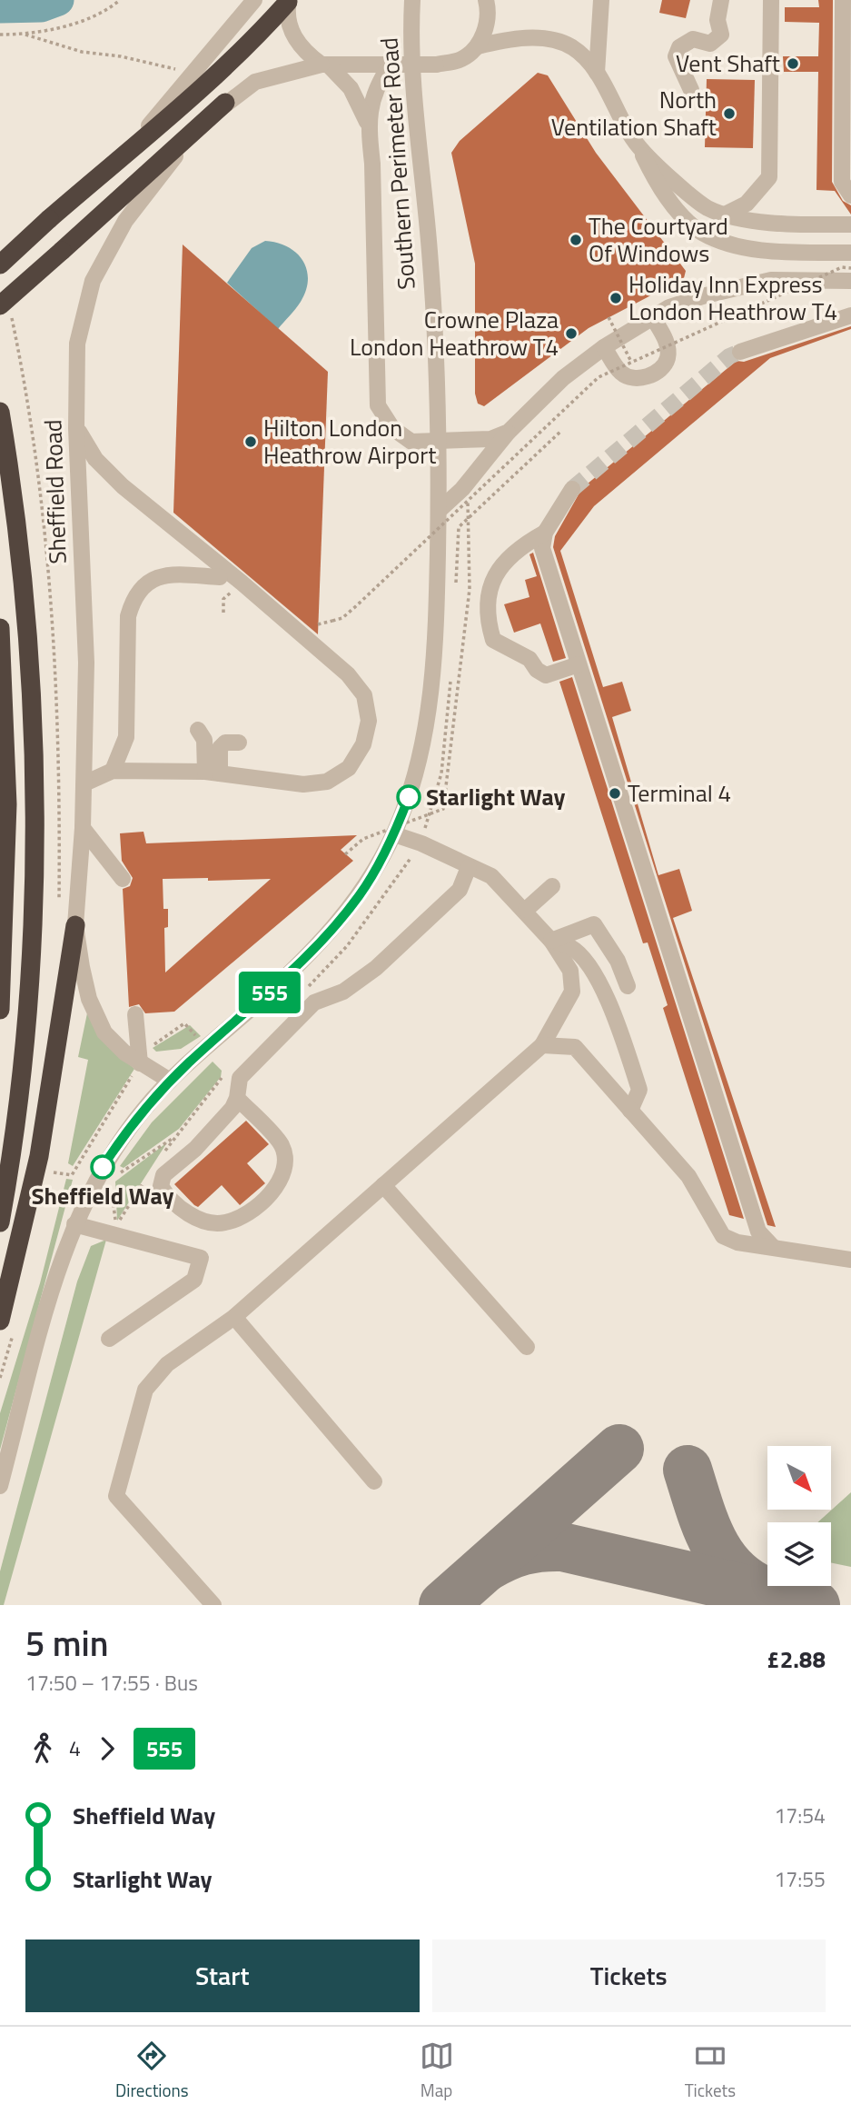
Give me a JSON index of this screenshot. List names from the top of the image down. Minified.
{"streets":{"street":["Southern Perimeter Road","Sheffield Road"]},"places":["Vent Shaft","North Ventilation Shaft","The Courtyard Of Windows","Holiday Inn Express London Heathrow T4","Crowne Plaza London Heathrow T4","Hilton London Heathrow Airport","Terminal 4","Starlight Way","Sheffield Way"],"lines":["bus line 555"],"north":"bottom right","page":{"on_map":"555","heading":["5 min","17:50 – 17:55 · Bus","£2.88"],"legs":["4","555"],"list":[{"name":"Sheffield Way","value":"17:54"},{"name":"Starlight Way","value":"17:55"}],"buttons":["Start","Tickets"],"tabs":["Directions","Map","Tickets"]}}
